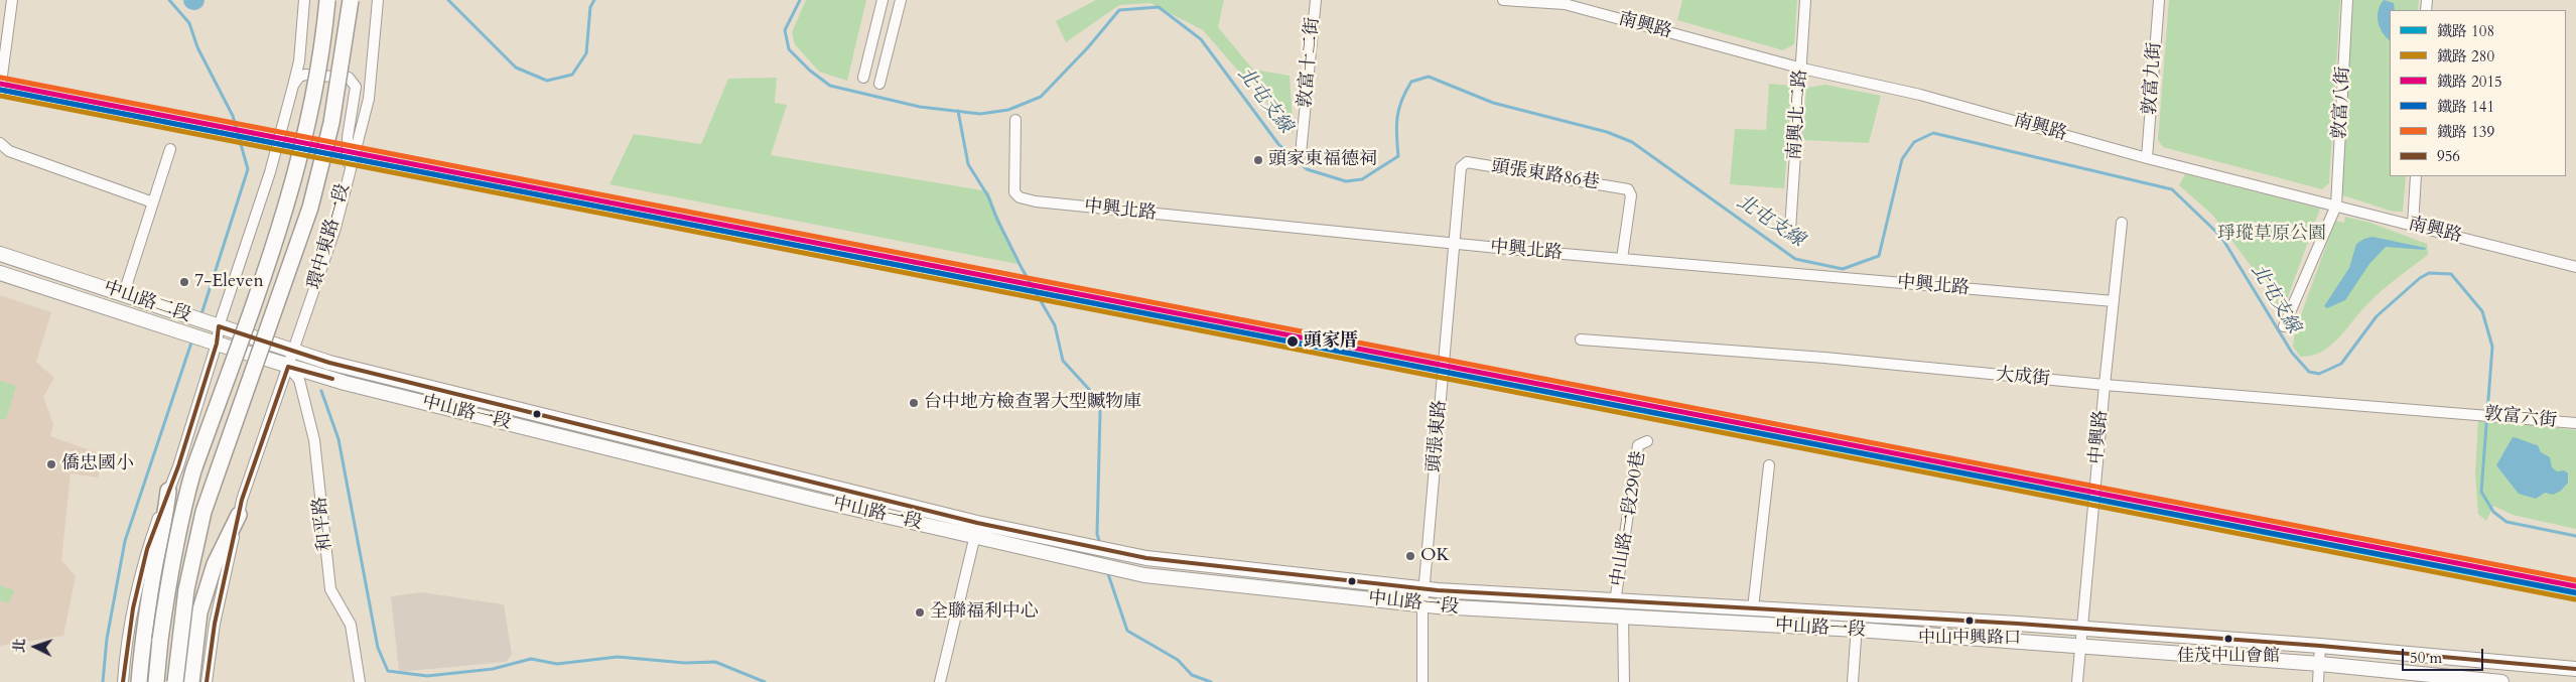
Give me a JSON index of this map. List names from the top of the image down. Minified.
{"streets":{"main road":["中山路二段","中山路一段"],"street":["南興路","敦富十二街","敦富九街","敦富八街","南興北二路","頭張東路86巷","中興北路","環中東路一段","大成街","敦富六街","頭張東路","中興路","中山路一段290巷","和平路"]},"crossings":[["南興路","敦富九街"],["南興路","敦富八街"],["南興路","南興北二路"],["頭張東路86巷","中興北路"],["頭張東路86巷","頭張東路"],["中興北路","頭張東路"],["中興北路","中興路"],["環中東路一段","中山路二段"],["環中東路一段","中山路一段"],["環中東路一段","和平路"],["中山路二段","中山路一段"],["中山路二段","和平路"],["大成街","敦富六街"],["大成街","中興路"],["中山路一段","頭張東路"],["中山路一段","中興路"],["中山路一段","中山路一段290巷"],["中山路一段","和平路"]],"water":["北屯支線"],"parks":["琤瑽草原公園"],"places":["頭家東福德祠","7-Eleven","頭家厝","台中地方檢查署大型贓物庫","僑忠國小","OK","全聯福利中心","中山中興路口","佳茂中山會館"],"lines":["rail line 139","rail line 2015","rail line 108","rail line 141","rail line 280","transit line 956"],"legend":["鐵路 108","鐵路 280","鐵路 2015","鐵路 141","鐵路 139","956"],"scale_bar":"50 m","north":"left"}
